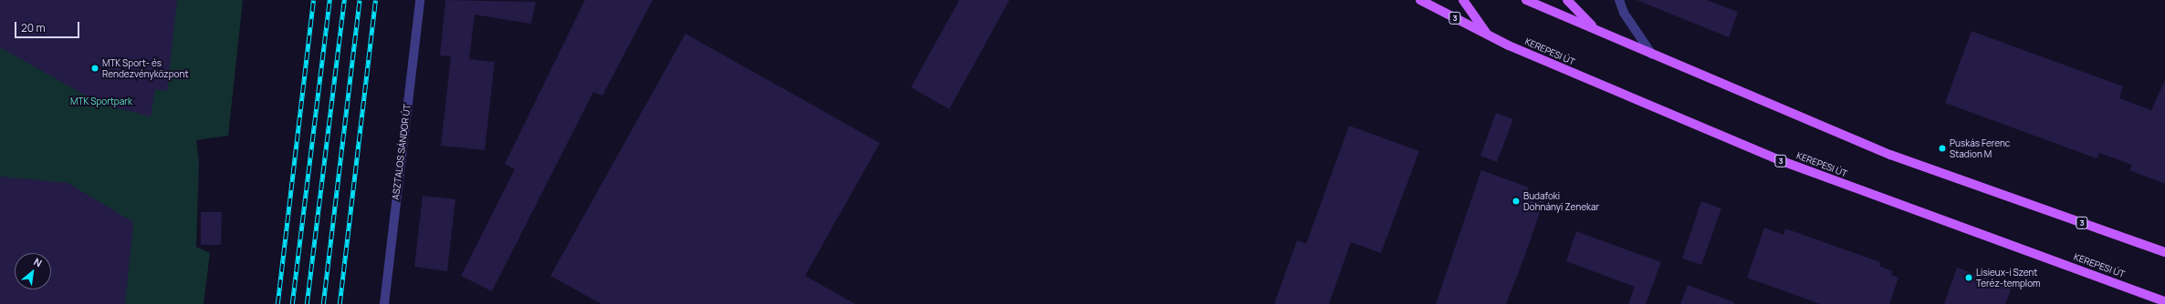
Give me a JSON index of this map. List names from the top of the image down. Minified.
{"streets":{"main road":["3","KEREPESI ÚT"],"street":["ASZTALOS SÁNDOR ÚT"]},"parks":["MTK Sportpark"],"places":["MTK Sport- és Rendezvényközpont","Puskás Ferenc Stadion M","Budafoki Dohnányi Zenekar","Lisieux-i Szent Teréz-templom"],"scale_bar":"20 m","north":"top right"}
